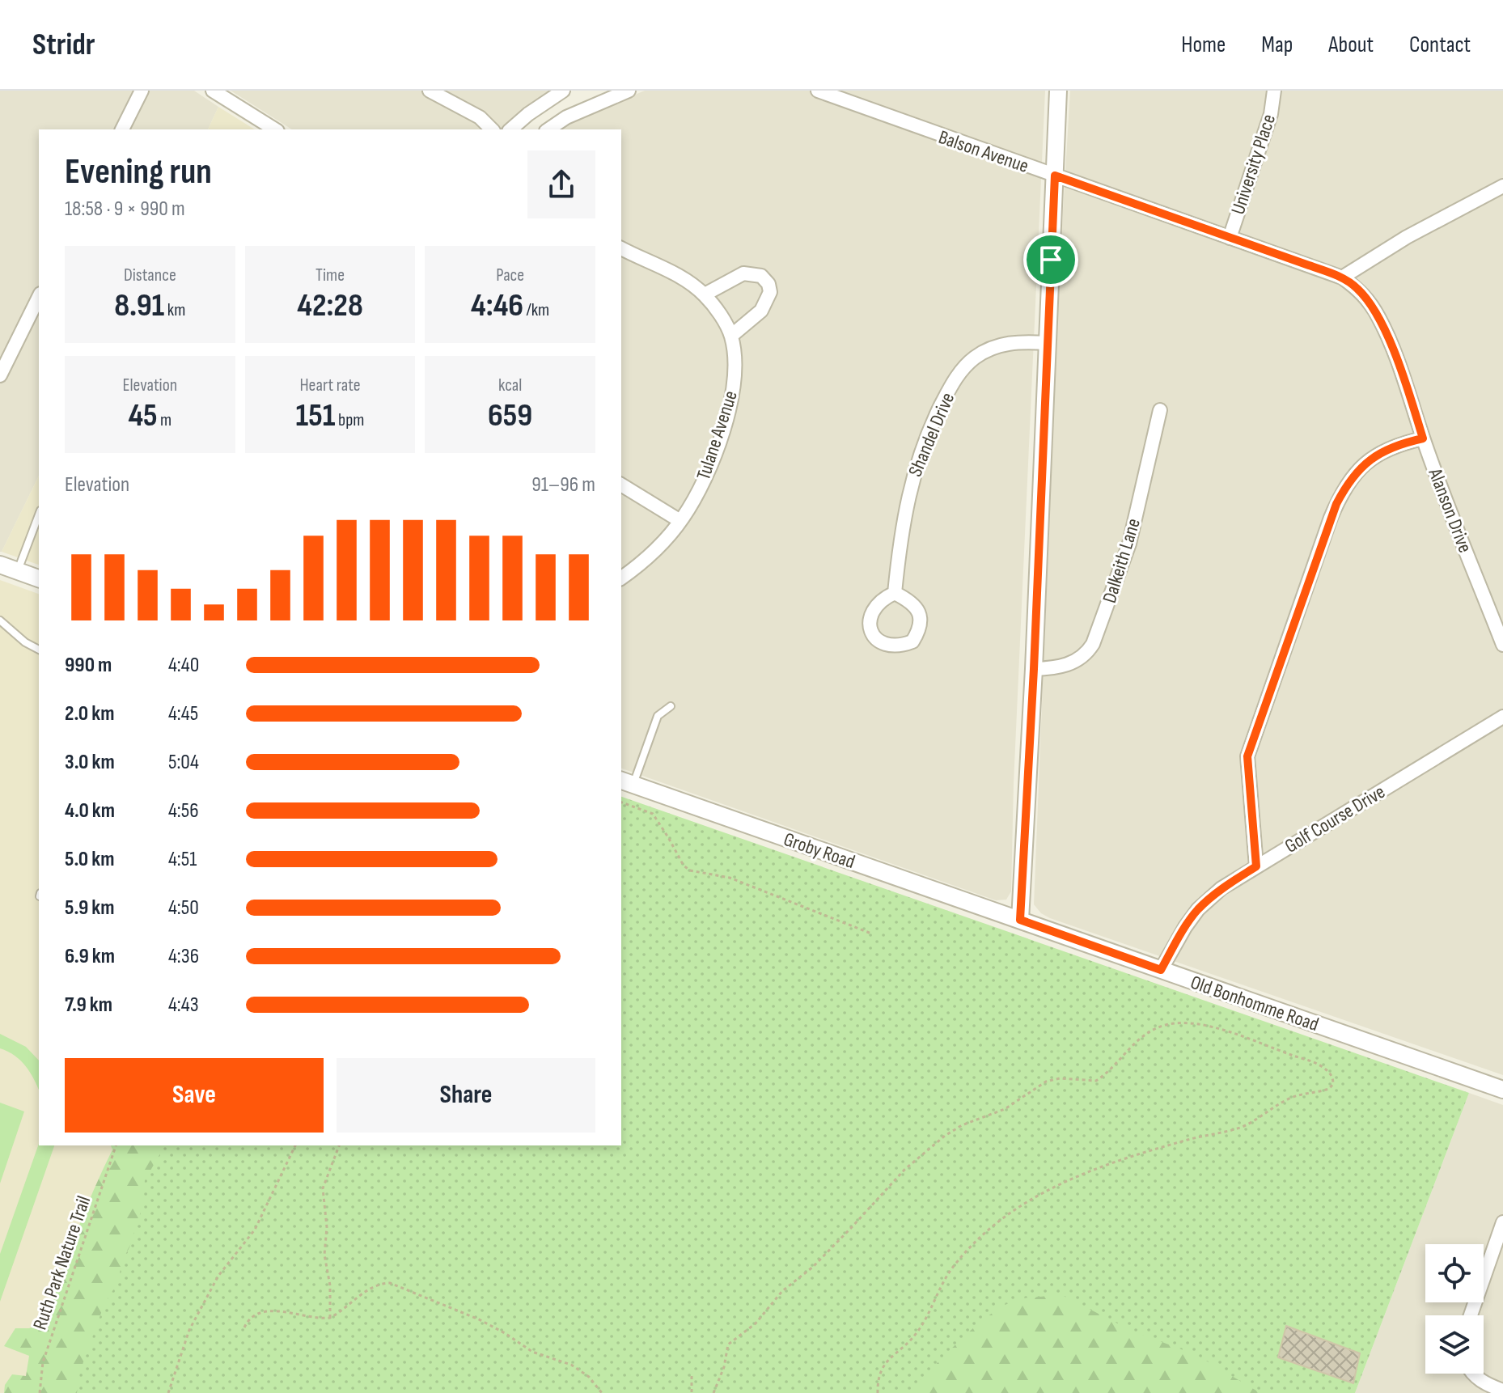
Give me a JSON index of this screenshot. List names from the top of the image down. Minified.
{"streets":{"street":["Balson Avenue","University Place","Shandel Drive","Tulane Avenue","Alanson Drive","Dalkeith Lane","Golf Course Drive","Groby Road","Old Bonhomme Road"],"path":["Ruth Park Nature Trail"]},"crossings":[["Balson Avenue","University Place"],["Balson Avenue","Alanson Drive"],["Golf Course Drive","Old Bonhomme Road"],["Groby Road","Old Bonhomme Road"]],"page":{"header":"Stridr","nav":["Home","Map","About","Contact"],"heading":["Evening run","18:58 · 9 × 990 m"],"stats":[["Distance","8.91 km"],["Time","42:28"],["Pace","4:46 /km"],["Elevation","45 m"],["Heart rate","151 bpm"],["kcal","659"]],"chart":["Elevation","91–96 m"],"list":[{"name":"990 m","note":"4:40"},{"name":"2.0 km","note":"4:45"},{"name":"3.0 km","note":"5:04"},{"name":"4.0 km","note":"4:56"},{"name":"5.0 km","note":"4:51"},{"name":"5.9 km","note":"4:50"},{"name":"6.9 km","note":"4:36"},{"name":"7.9 km","note":"4:43"}],"buttons":["Save","Share"]}}
